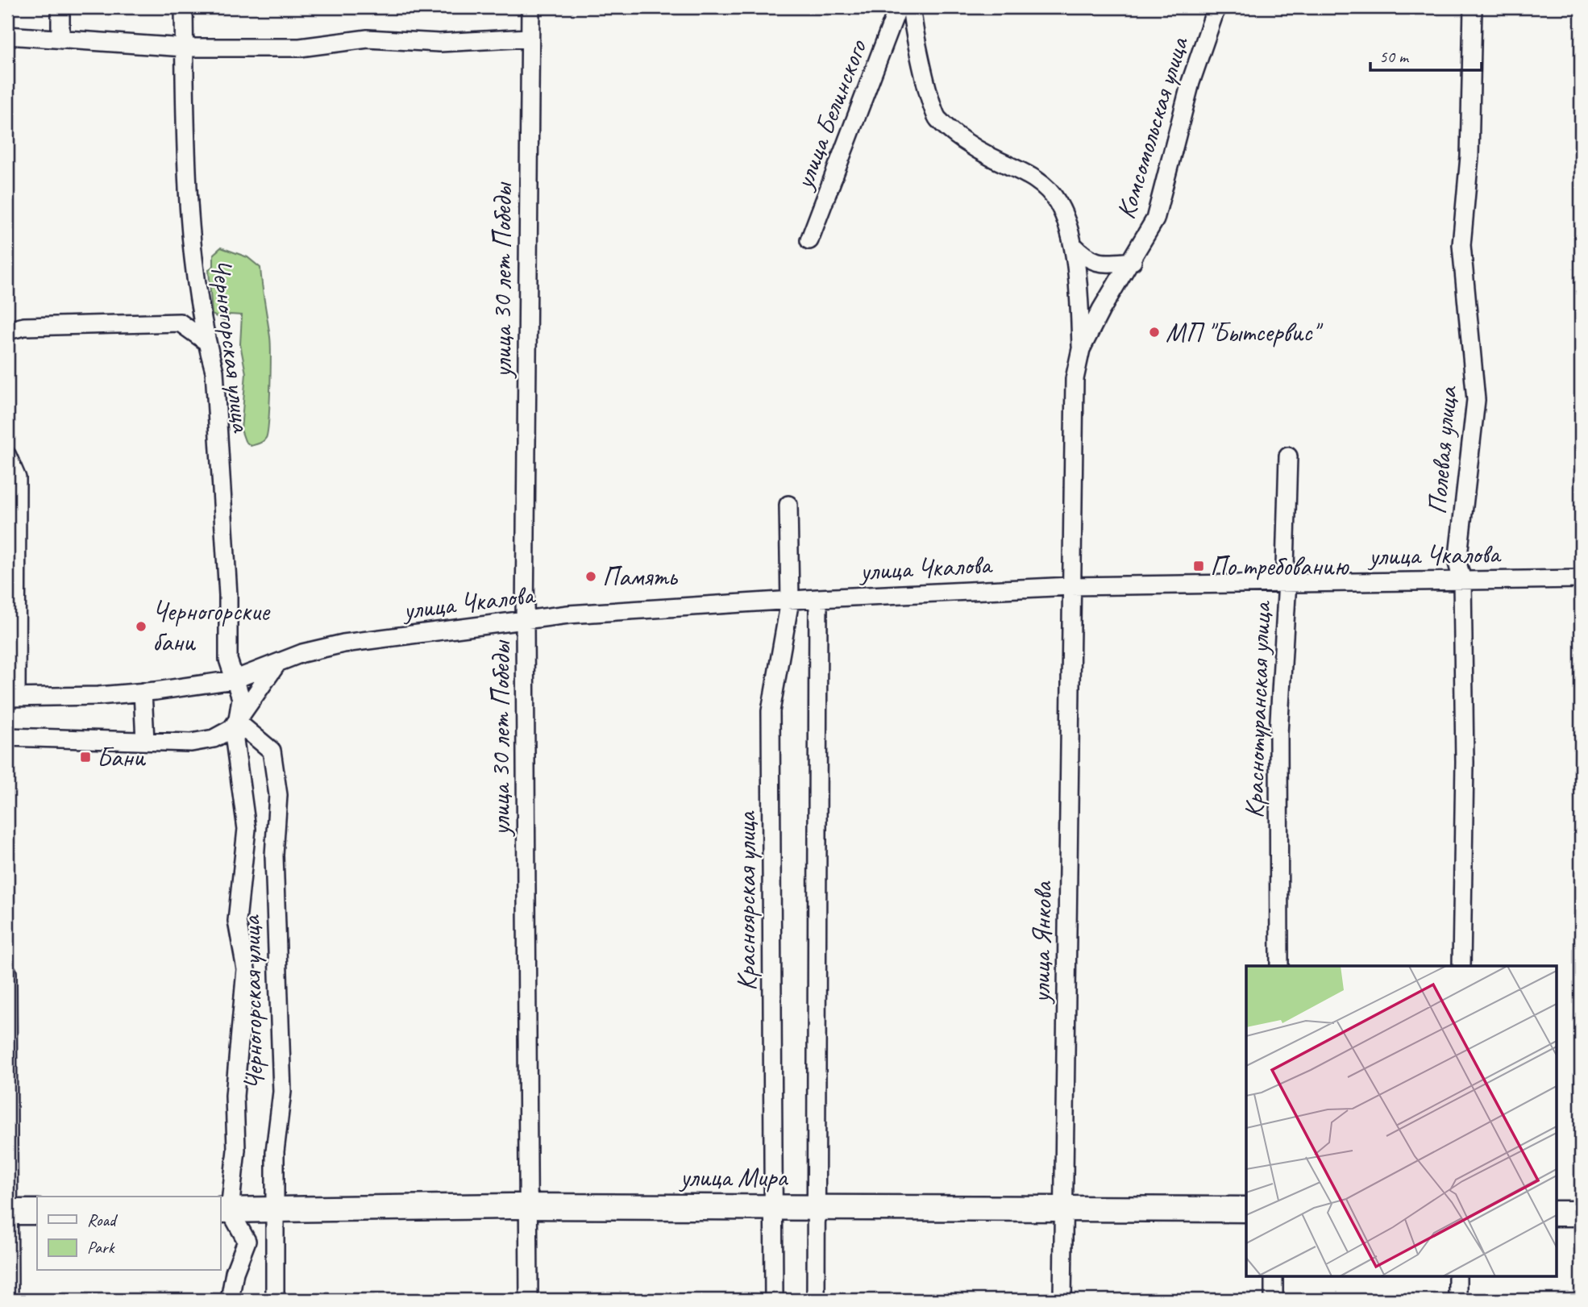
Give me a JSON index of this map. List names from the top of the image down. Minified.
{"streets":{"main road":["улица Мира"],"street":["улица Белинского","Комсомольская улица","улица 30 лет Победы","Черногорская улица","Полевая улица","улица Чкалова","Краснотуранская улица","Красноярская улица","улица Янкова"]},"crossings":[["Комсомольская улица","улица Чкалова"],["Комсомольская улица","улица Янкова"],["улица 30 лет Победы","улица Чкалова"],["улица 30 лет Победы","улица Мира"],["Черногорская улица","улица Чкалова"],["Черногорская улица","улица Мира"],["Полевая улица","улица Чкалова"],["улица Чкалова","Краснотуранская улица"],["улица Чкалова","Красноярская улица"],["улица Чкалова","улица Янкова"],["Красноярская улица","улица Мира"],["улица Янкова","улица Мира"]],"places":{"other":["МП \"Бытсервис\"","Память","Черногорские бани"],"transit":["По требованию","Бани"]},"legend":["Road","Park"],"scale_bar":"50 m"}
